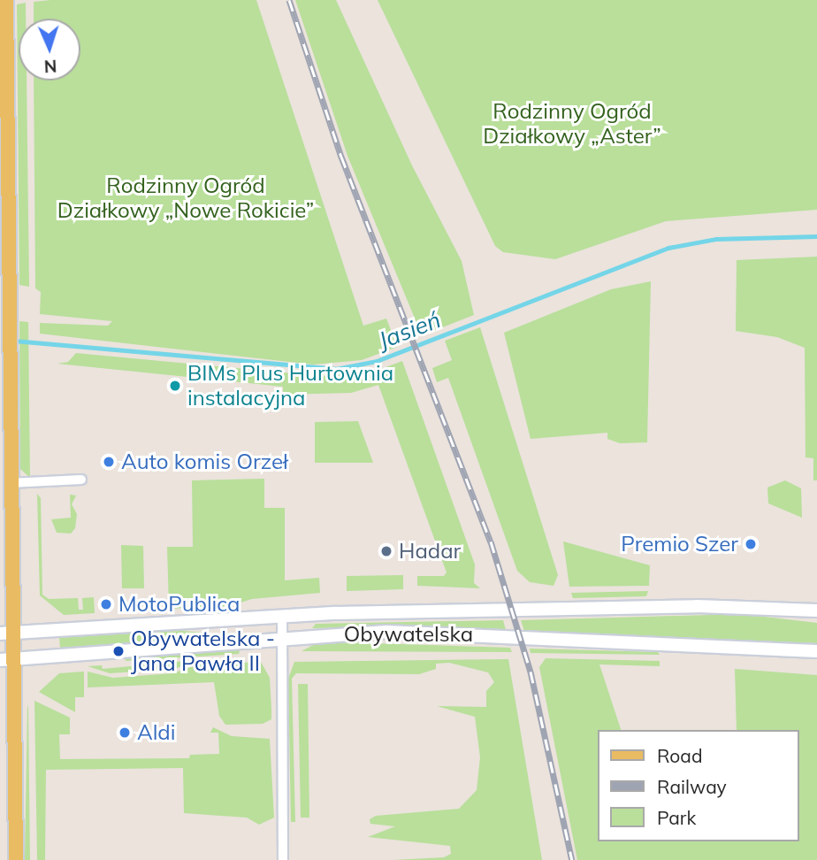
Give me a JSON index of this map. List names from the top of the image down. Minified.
{"streets":{"main road":["Obywatelska"]},"water":["Jasień"],"parks":["Rodzinny Ogród Działkowy „Aster”","Rodzinny Ogród Działkowy „Nowe Rokicie”"],"places":["BIMs Plus Hurtownia instalacyjna","Auto komis Orzeł","Premio Szer","Hadar","MotoPublica","Obywatelska - Jana Pawła II","Aldi"],"legend":["Road","Railway","Park"],"north":"bottom"}
